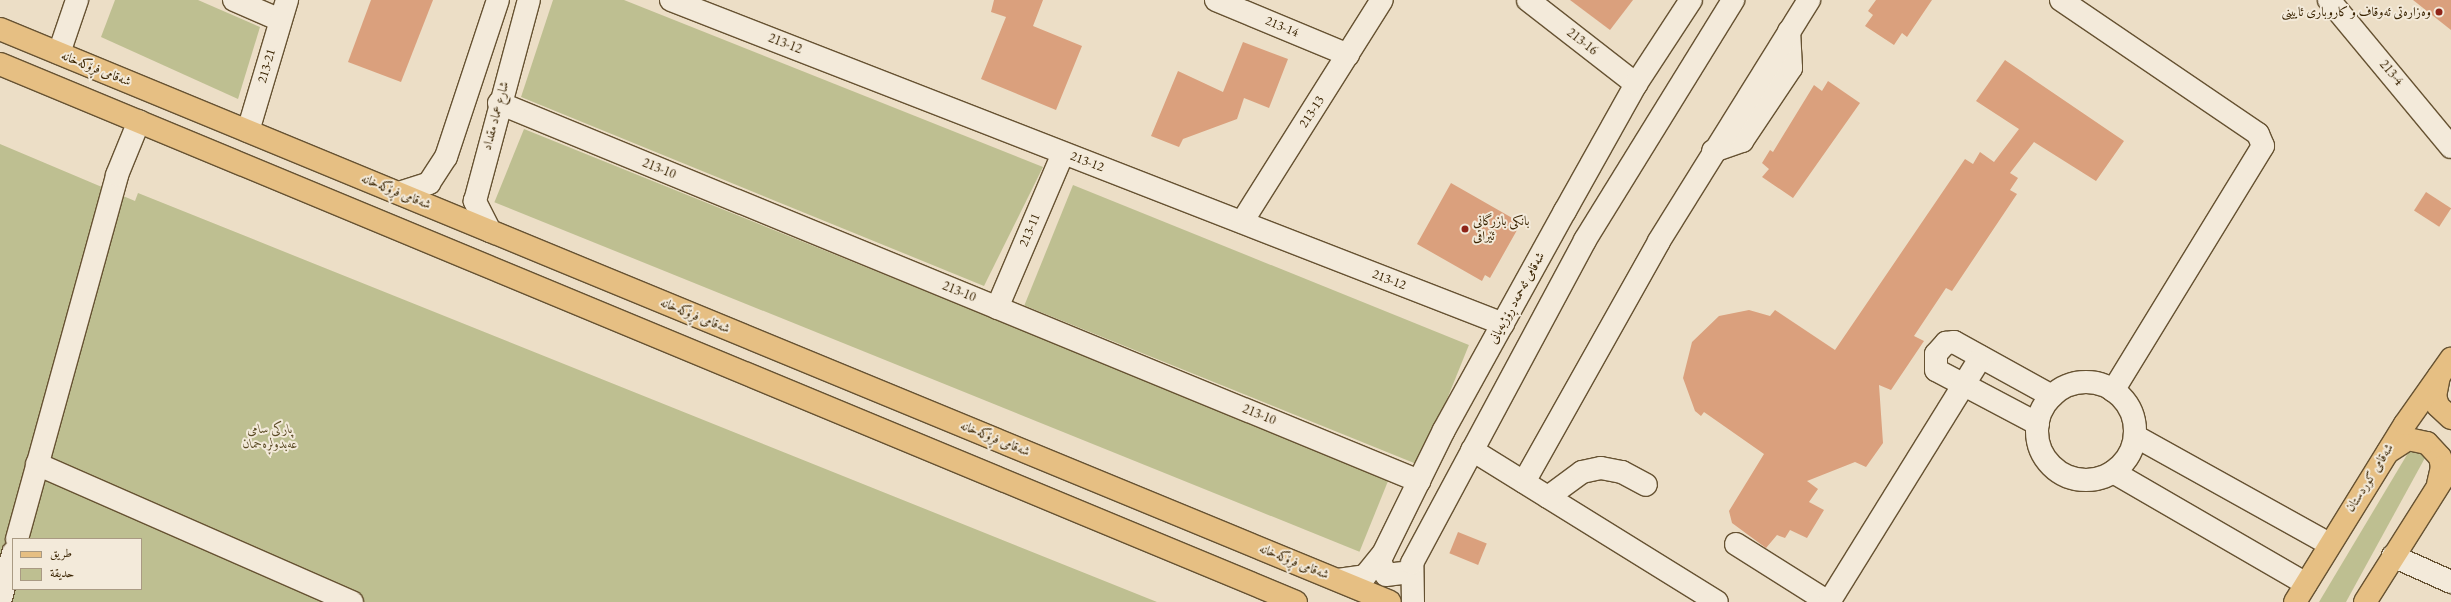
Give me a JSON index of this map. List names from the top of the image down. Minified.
{"streets":{"main road":["شەقامی فڕۆکەخانە","شەقامی کوردستان"],"street":["213-14","213-16","213-12","213-21","213-4","213-13","شارع عماد مقداد","213-10","213-11","شەقامی ئەحمەد ڕۆژبەیانی"]},"crossings":[["213-14","213-13"],["213-16","شەقامی ئەحمەد ڕۆژبەیانی"],["213-12","213-13"],["213-12","213-11"],["213-12","شەقامی ئەحمەد ڕۆژبەیانی"],["213-21","شەقامی فڕۆکەخانە"],["شەقامی فڕۆکەخانە","شارع عماد مقداد"],["شەقامی فڕۆکەخانە","شەقامی ئەحمەد ڕۆژبەیانی"],["شارع عماد مقداد","213-10"],["213-10","213-11"],["213-10","شەقامی ئەحمەد ڕۆژبەیانی"]],"parks":["پارکی سامی عەبدولڕەحمان"],"places":["وەزارەتی ئەوقاف و کاروباری ئایینی","بانکی بازرگانی ئێراقی"],"legend":["طريق","حديقة"]}
